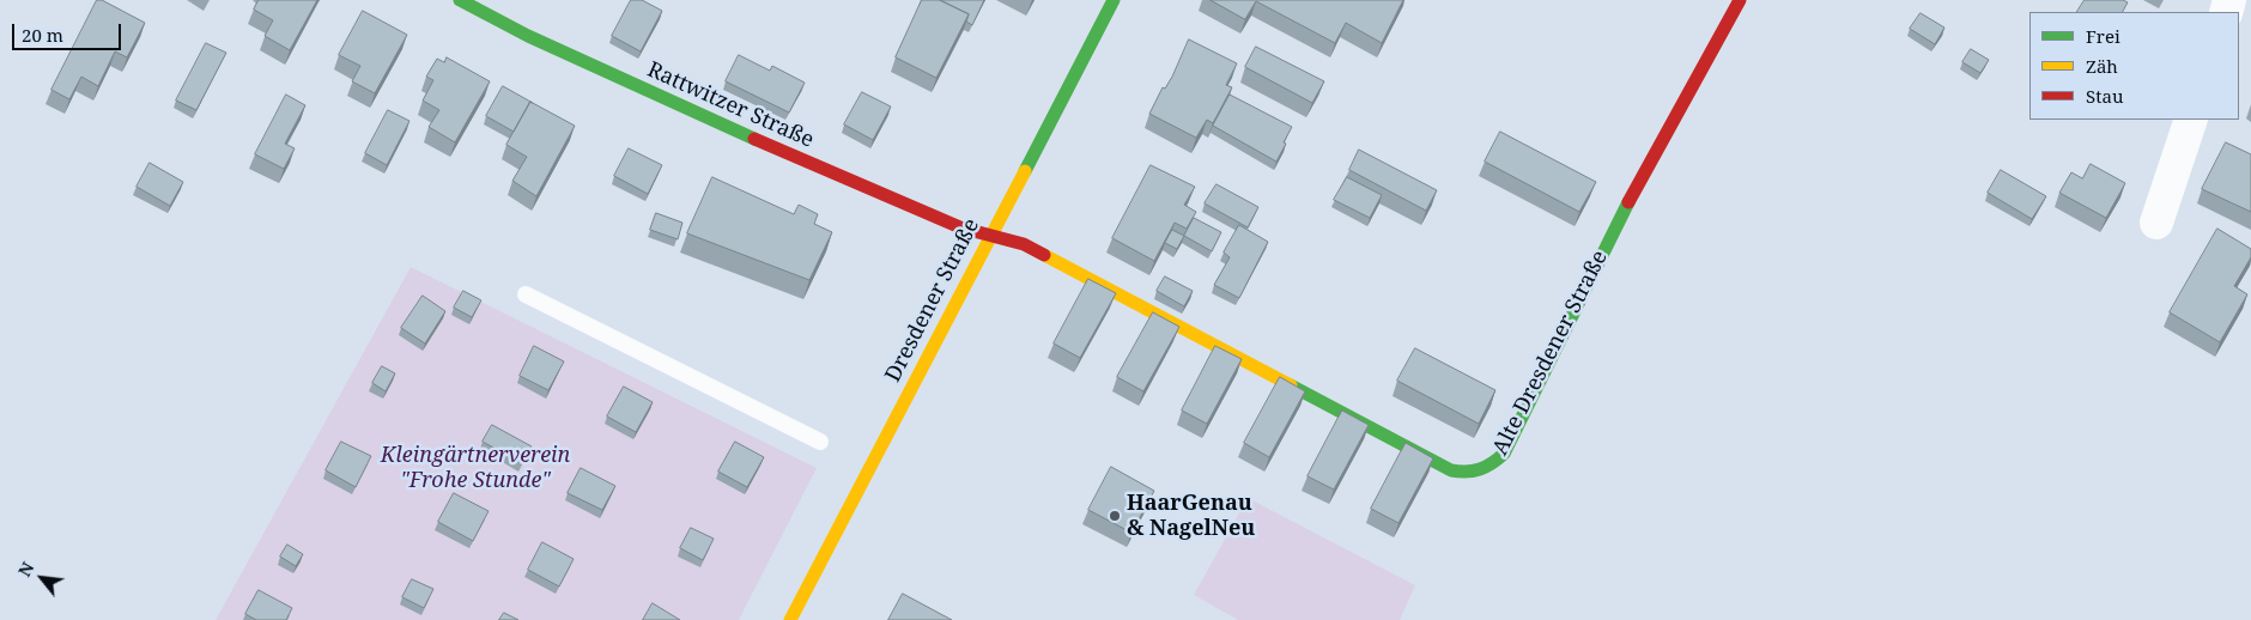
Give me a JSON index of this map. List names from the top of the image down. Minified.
{"streets":{"street":["Rattwitzer Straße","Dresdener Straße","Alte Dresdener Straße"]},"crossings":[["Rattwitzer Straße","Dresdener Straße"],["Rattwitzer Straße","Alte Dresdener Straße"],["Dresdener Straße","Alte Dresdener Straße"]],"parks":["Kleingärtnerverein \"Frohe Stunde\""],"places":["HaarGenau & NagelNeu"],"legend":["Frei","Zäh","Stau"],"scale_bar":"20 m","north":"top left"}
